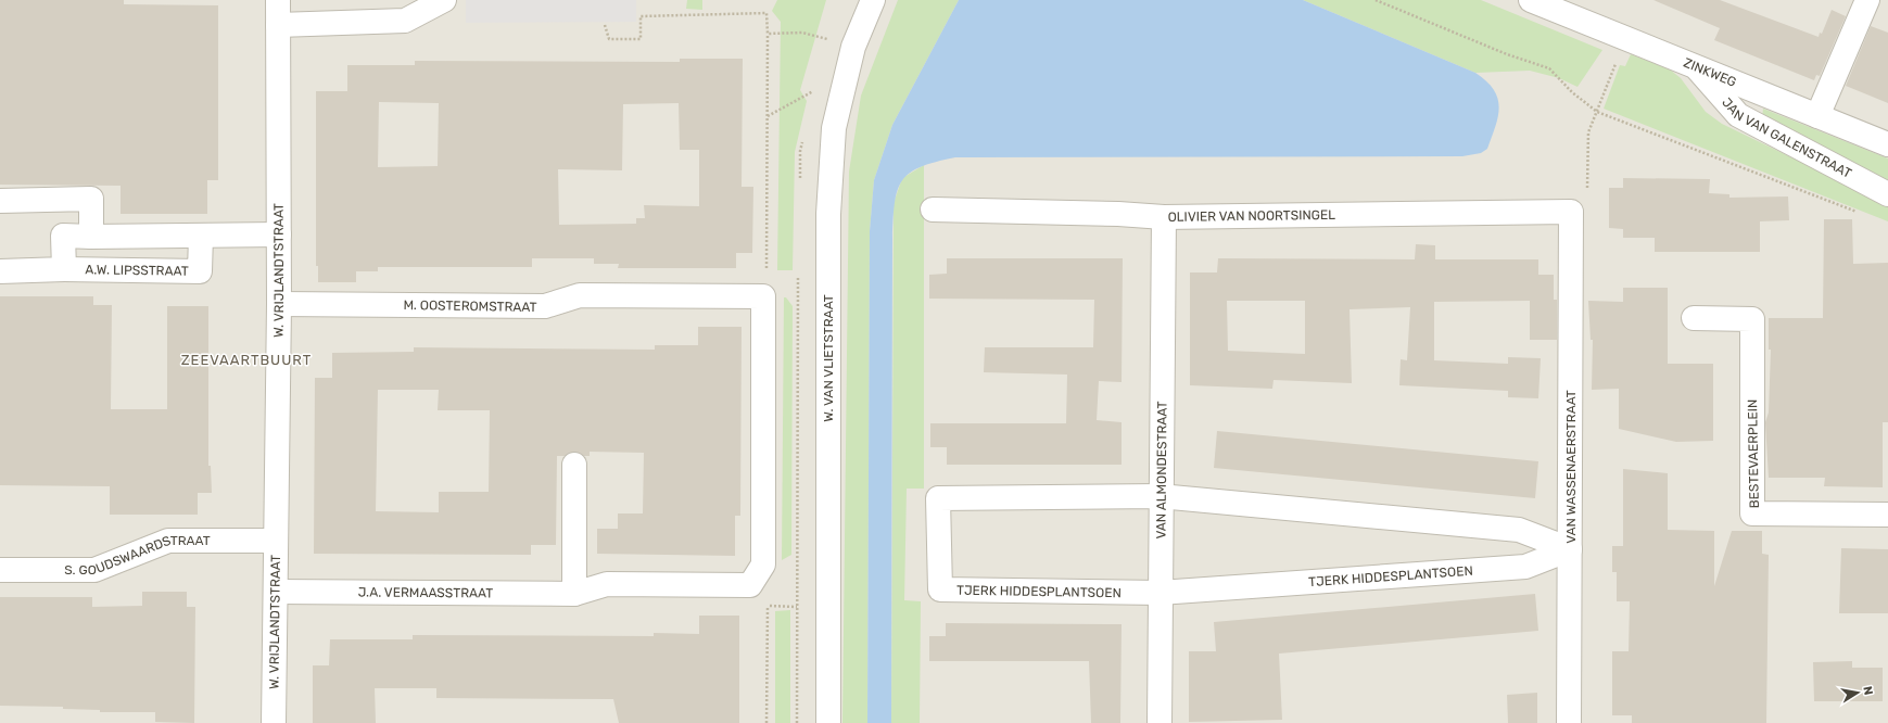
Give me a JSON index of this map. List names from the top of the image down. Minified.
{"streets":{"street":["ZINKWEG","JAN VAN GALENSTRAAT","OLIVIER VAN NOORTSINGEL","A.W. LIPSSTRAAT","W. VRIJLANDTSTRAAT","M. OOSTEROMSTRAAT","W. VAN VLIETSTRAAT","BESTEVAERPLEIN","VAN WASSENAERSTRAAT","VAN ALMONDESTRAAT","S. GOUDSWAARDSTRAAT","TJERK HIDDESPLANTSOEN","J.A. VERMAASSTRAAT"]},"crossings":[["ZINKWEG","JAN VAN GALENSTRAAT"],["OLIVIER VAN NOORTSINGEL","VAN WASSENAERSTRAAT"],["OLIVIER VAN NOORTSINGEL","VAN ALMONDESTRAAT"],["W. VRIJLANDTSTRAAT","M. OOSTEROMSTRAAT"],["W. VRIJLANDTSTRAAT","S. GOUDSWAARDSTRAAT"],["W. VRIJLANDTSTRAAT","J.A. VERMAASSTRAAT"],["M. OOSTEROMSTRAAT","J.A. VERMAASSTRAAT"],["VAN WASSENAERSTRAAT","TJERK HIDDESPLANTSOEN"],["VAN ALMONDESTRAAT","TJERK HIDDESPLANTSOEN"]],"districts":["ZEEVAARTBUURT"],"north":"right"}
